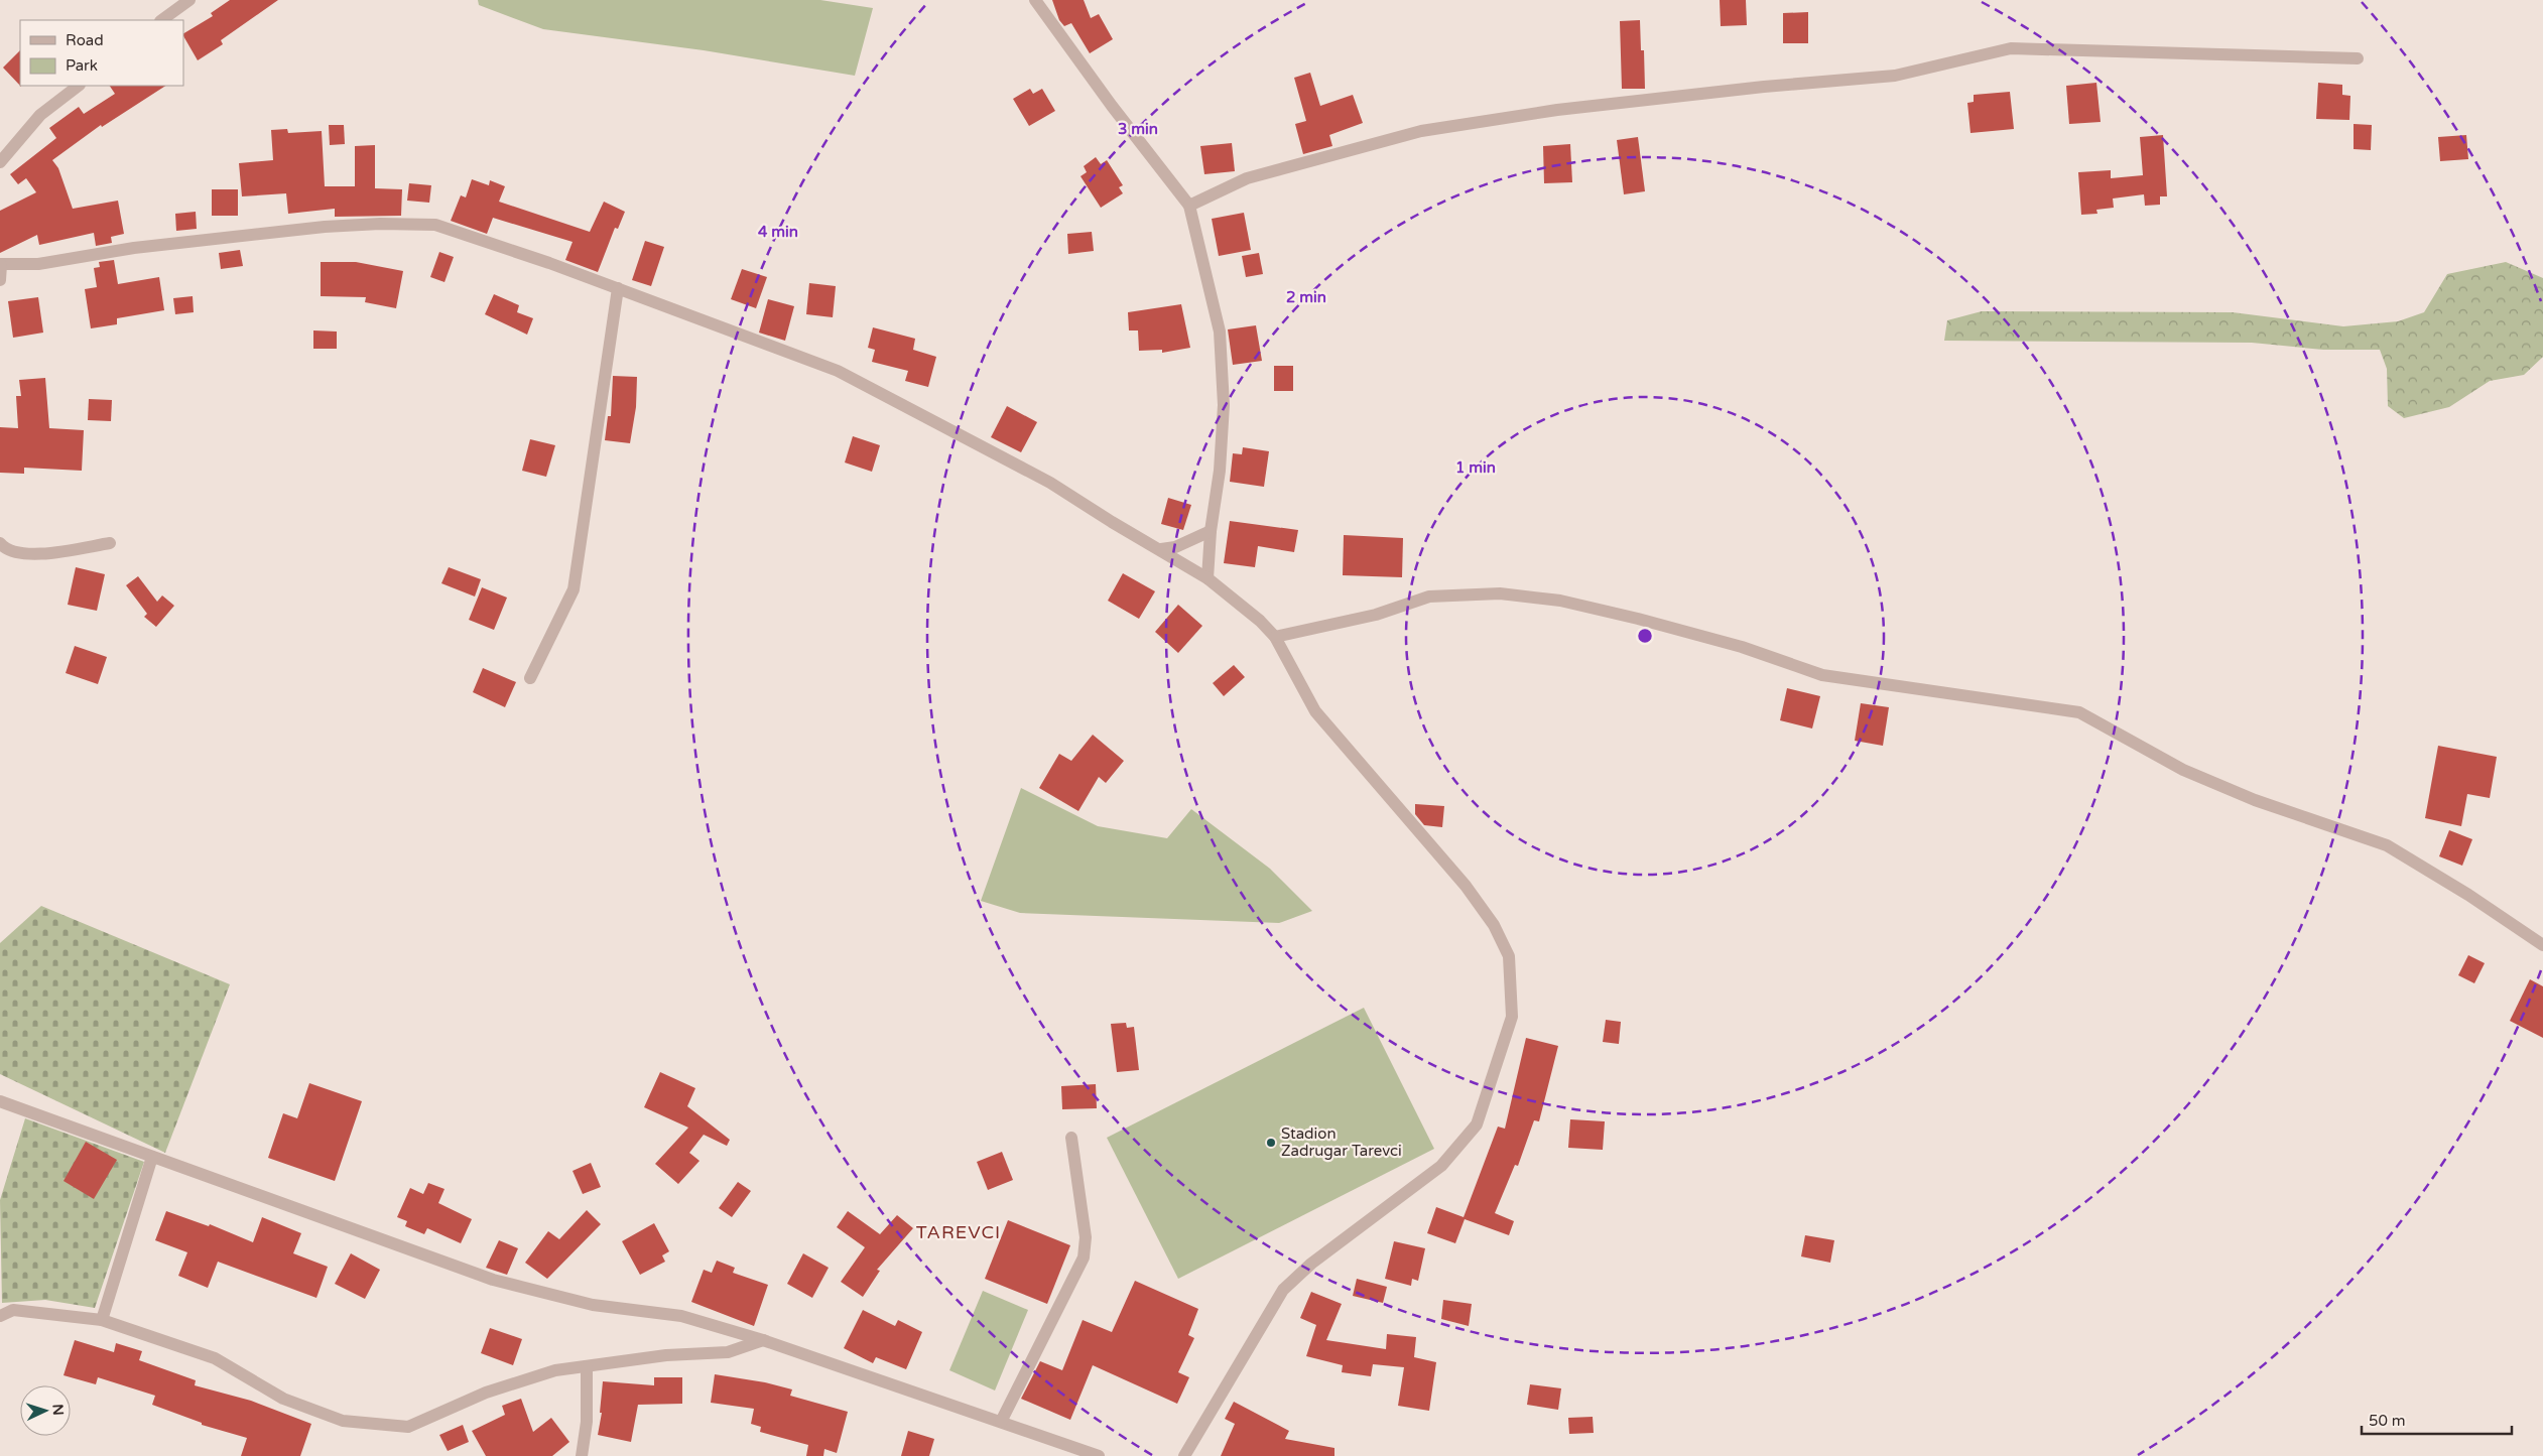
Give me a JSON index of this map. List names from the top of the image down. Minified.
{"districts":["TAREVCI"],"places":["Stadion Zadrugar Tarevci"],"legend":["Road","Park"],"scale_bar":"50 m","north":"right","rings":["3 min","4 min","2 min","1 min"]}
